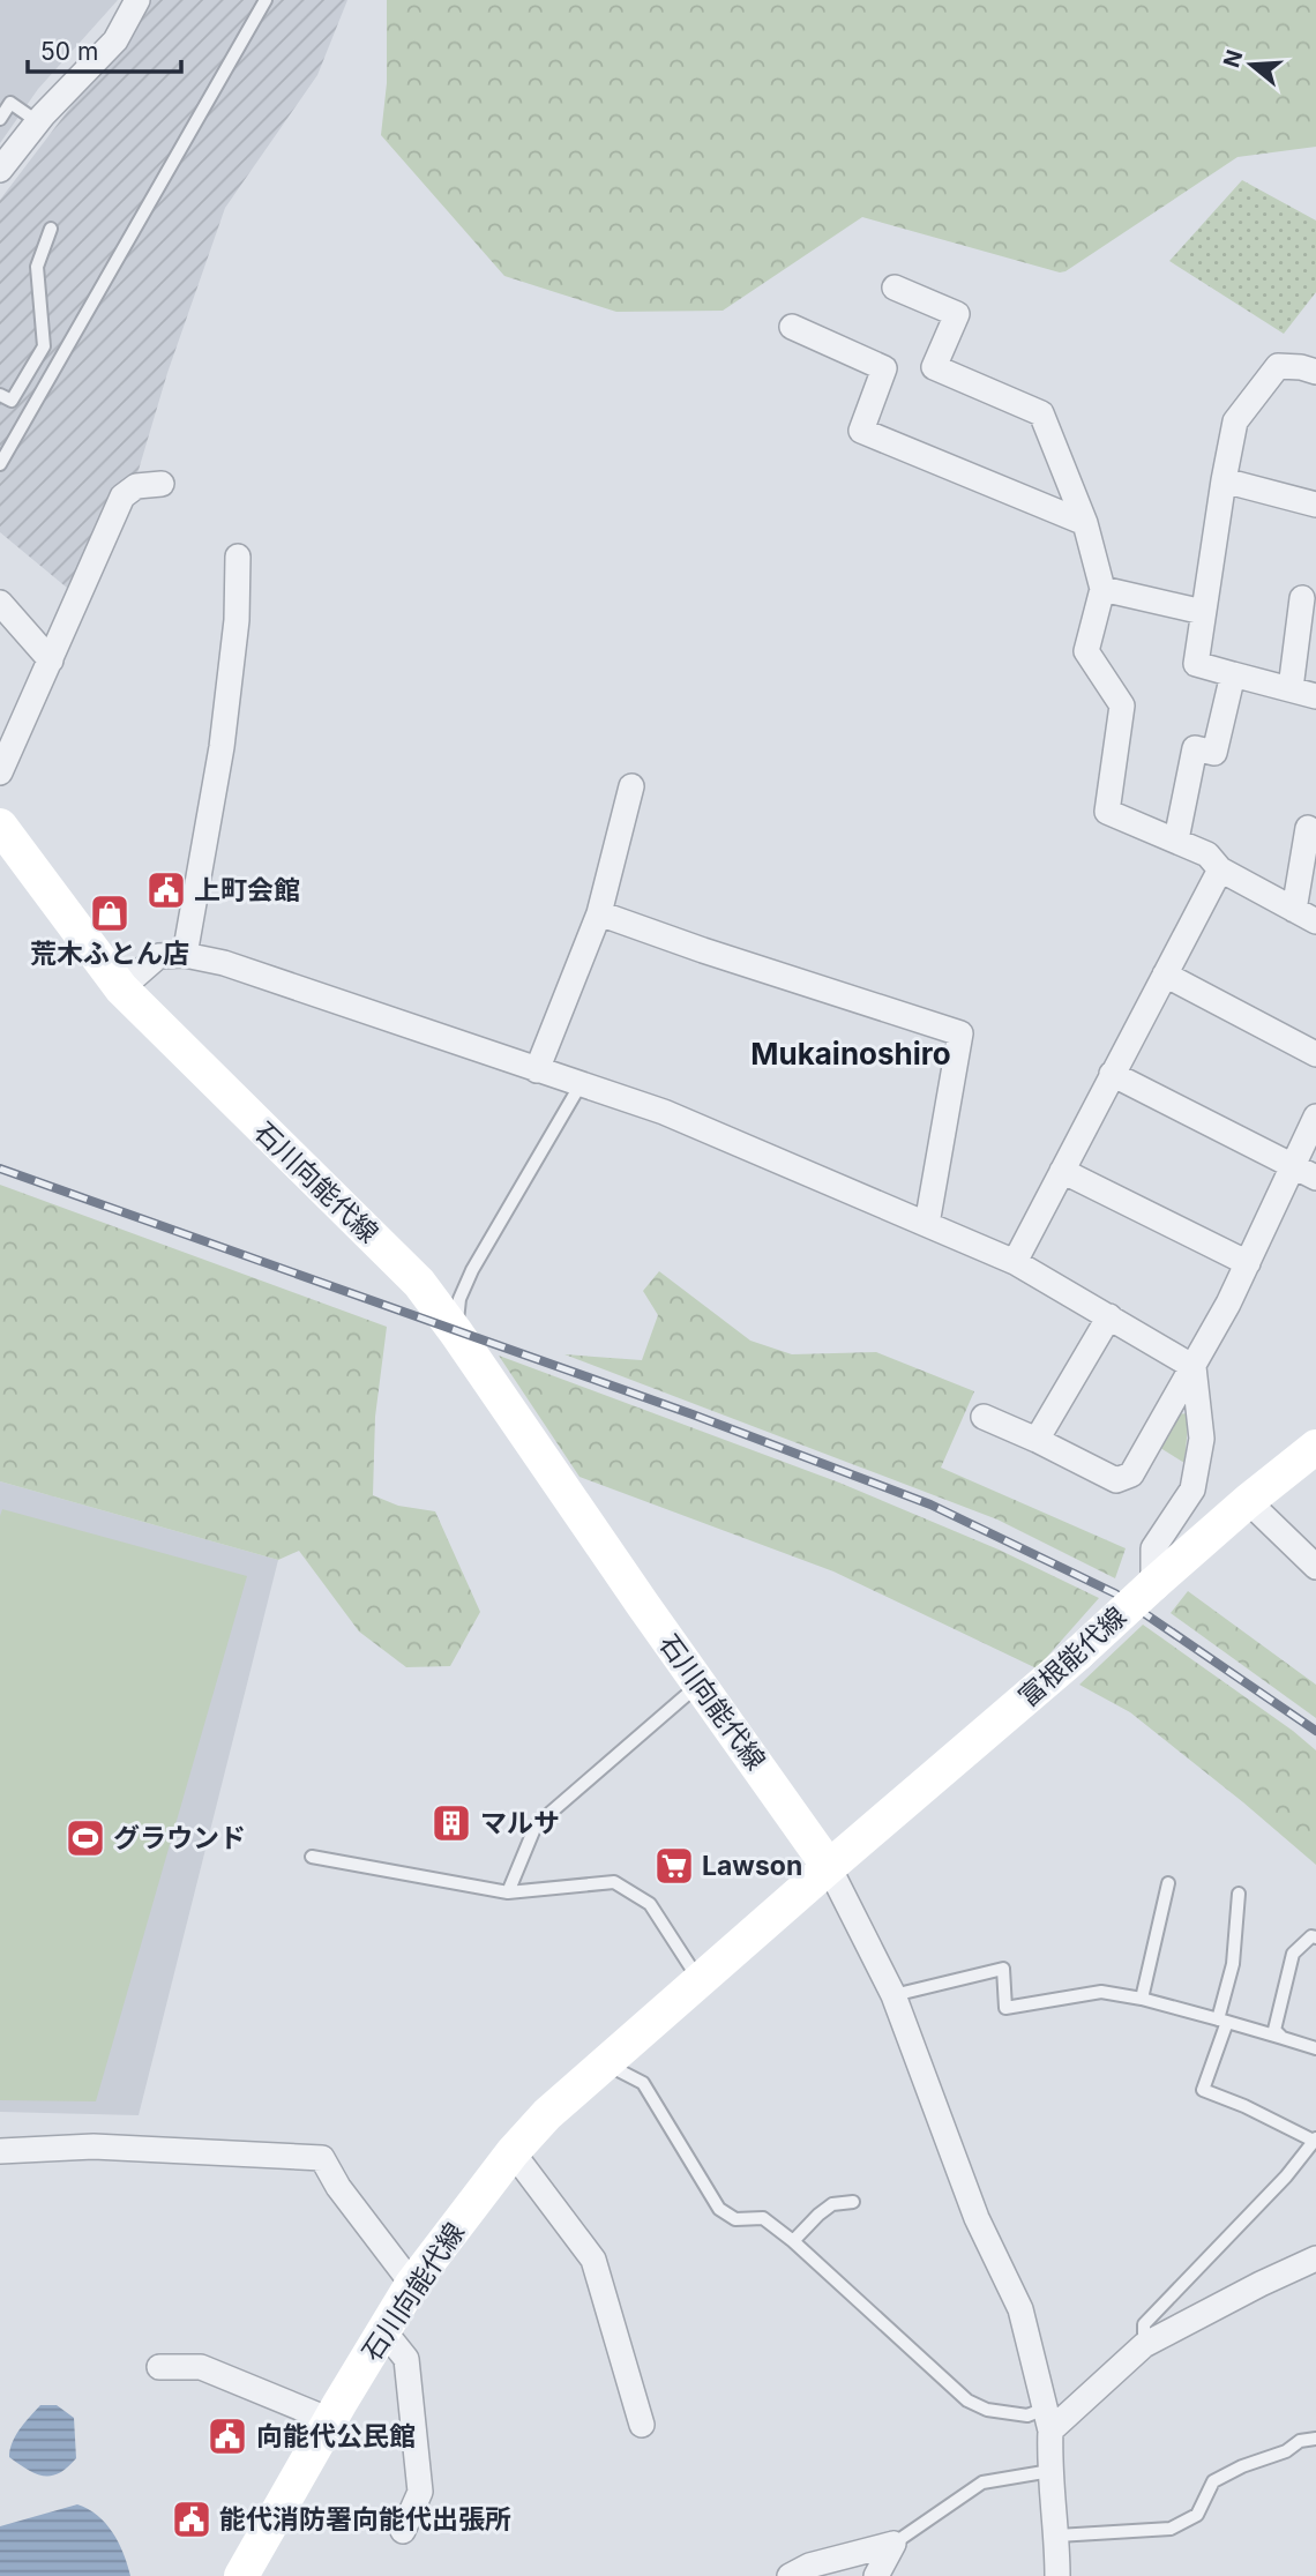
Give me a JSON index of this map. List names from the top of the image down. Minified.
{"streets":{"main road":["石川向能代線","富根能代線"]},"crossings":[["石川向能代線","富根能代線"]],"districts":["Mukainoshiro"],"places":{"public building":["上町会館","向能代公民館","能代消防署向能代出張所"],"shop":["荒木ふとん店"],"building":["マルサ"],"sports":["グラウンド"],"supermarket":["Lawson"]},"scale_bar":"50 m","north":"left"}
